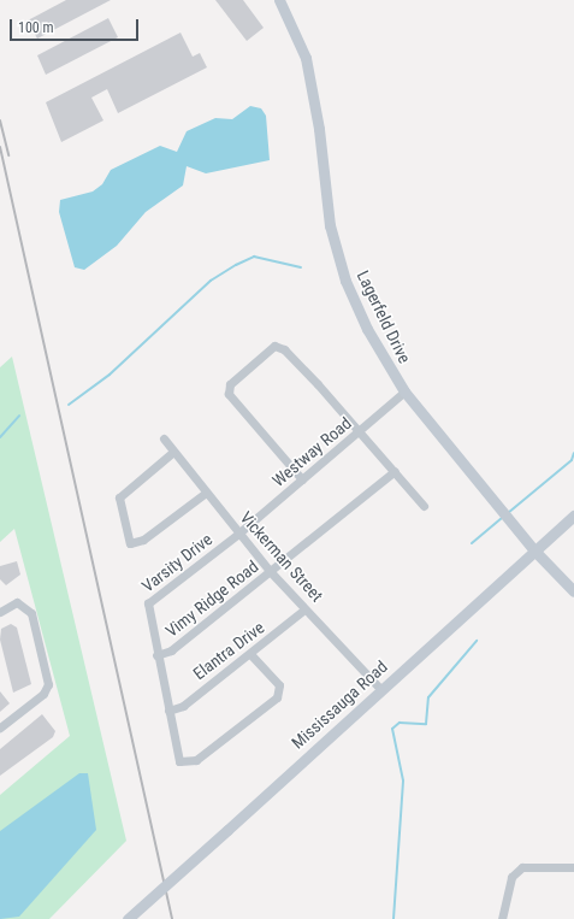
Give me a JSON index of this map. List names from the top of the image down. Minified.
{"streets":{"street":["Lagerfeld Drive","Westway Road","Vickerman Street","Varsity Drive","Vimy Ridge Road","Elantra Drive","Mississauga Road"]},"crossings":[["Lagerfeld Drive","Westway Road"],["Lagerfeld Drive","Mississauga Road"],["Westway Road","Vickerman Street"],["Westway Road","Varsity Drive"],["Vickerman Street","Varsity Drive"],["Vickerman Street","Vimy Ridge Road"],["Vickerman Street","Elantra Drive"],["Vickerman Street","Mississauga Road"],["Varsity Drive","Vimy Ridge Road"],["Varsity Drive","Elantra Drive"]],"scale_bar":"100 m"}
